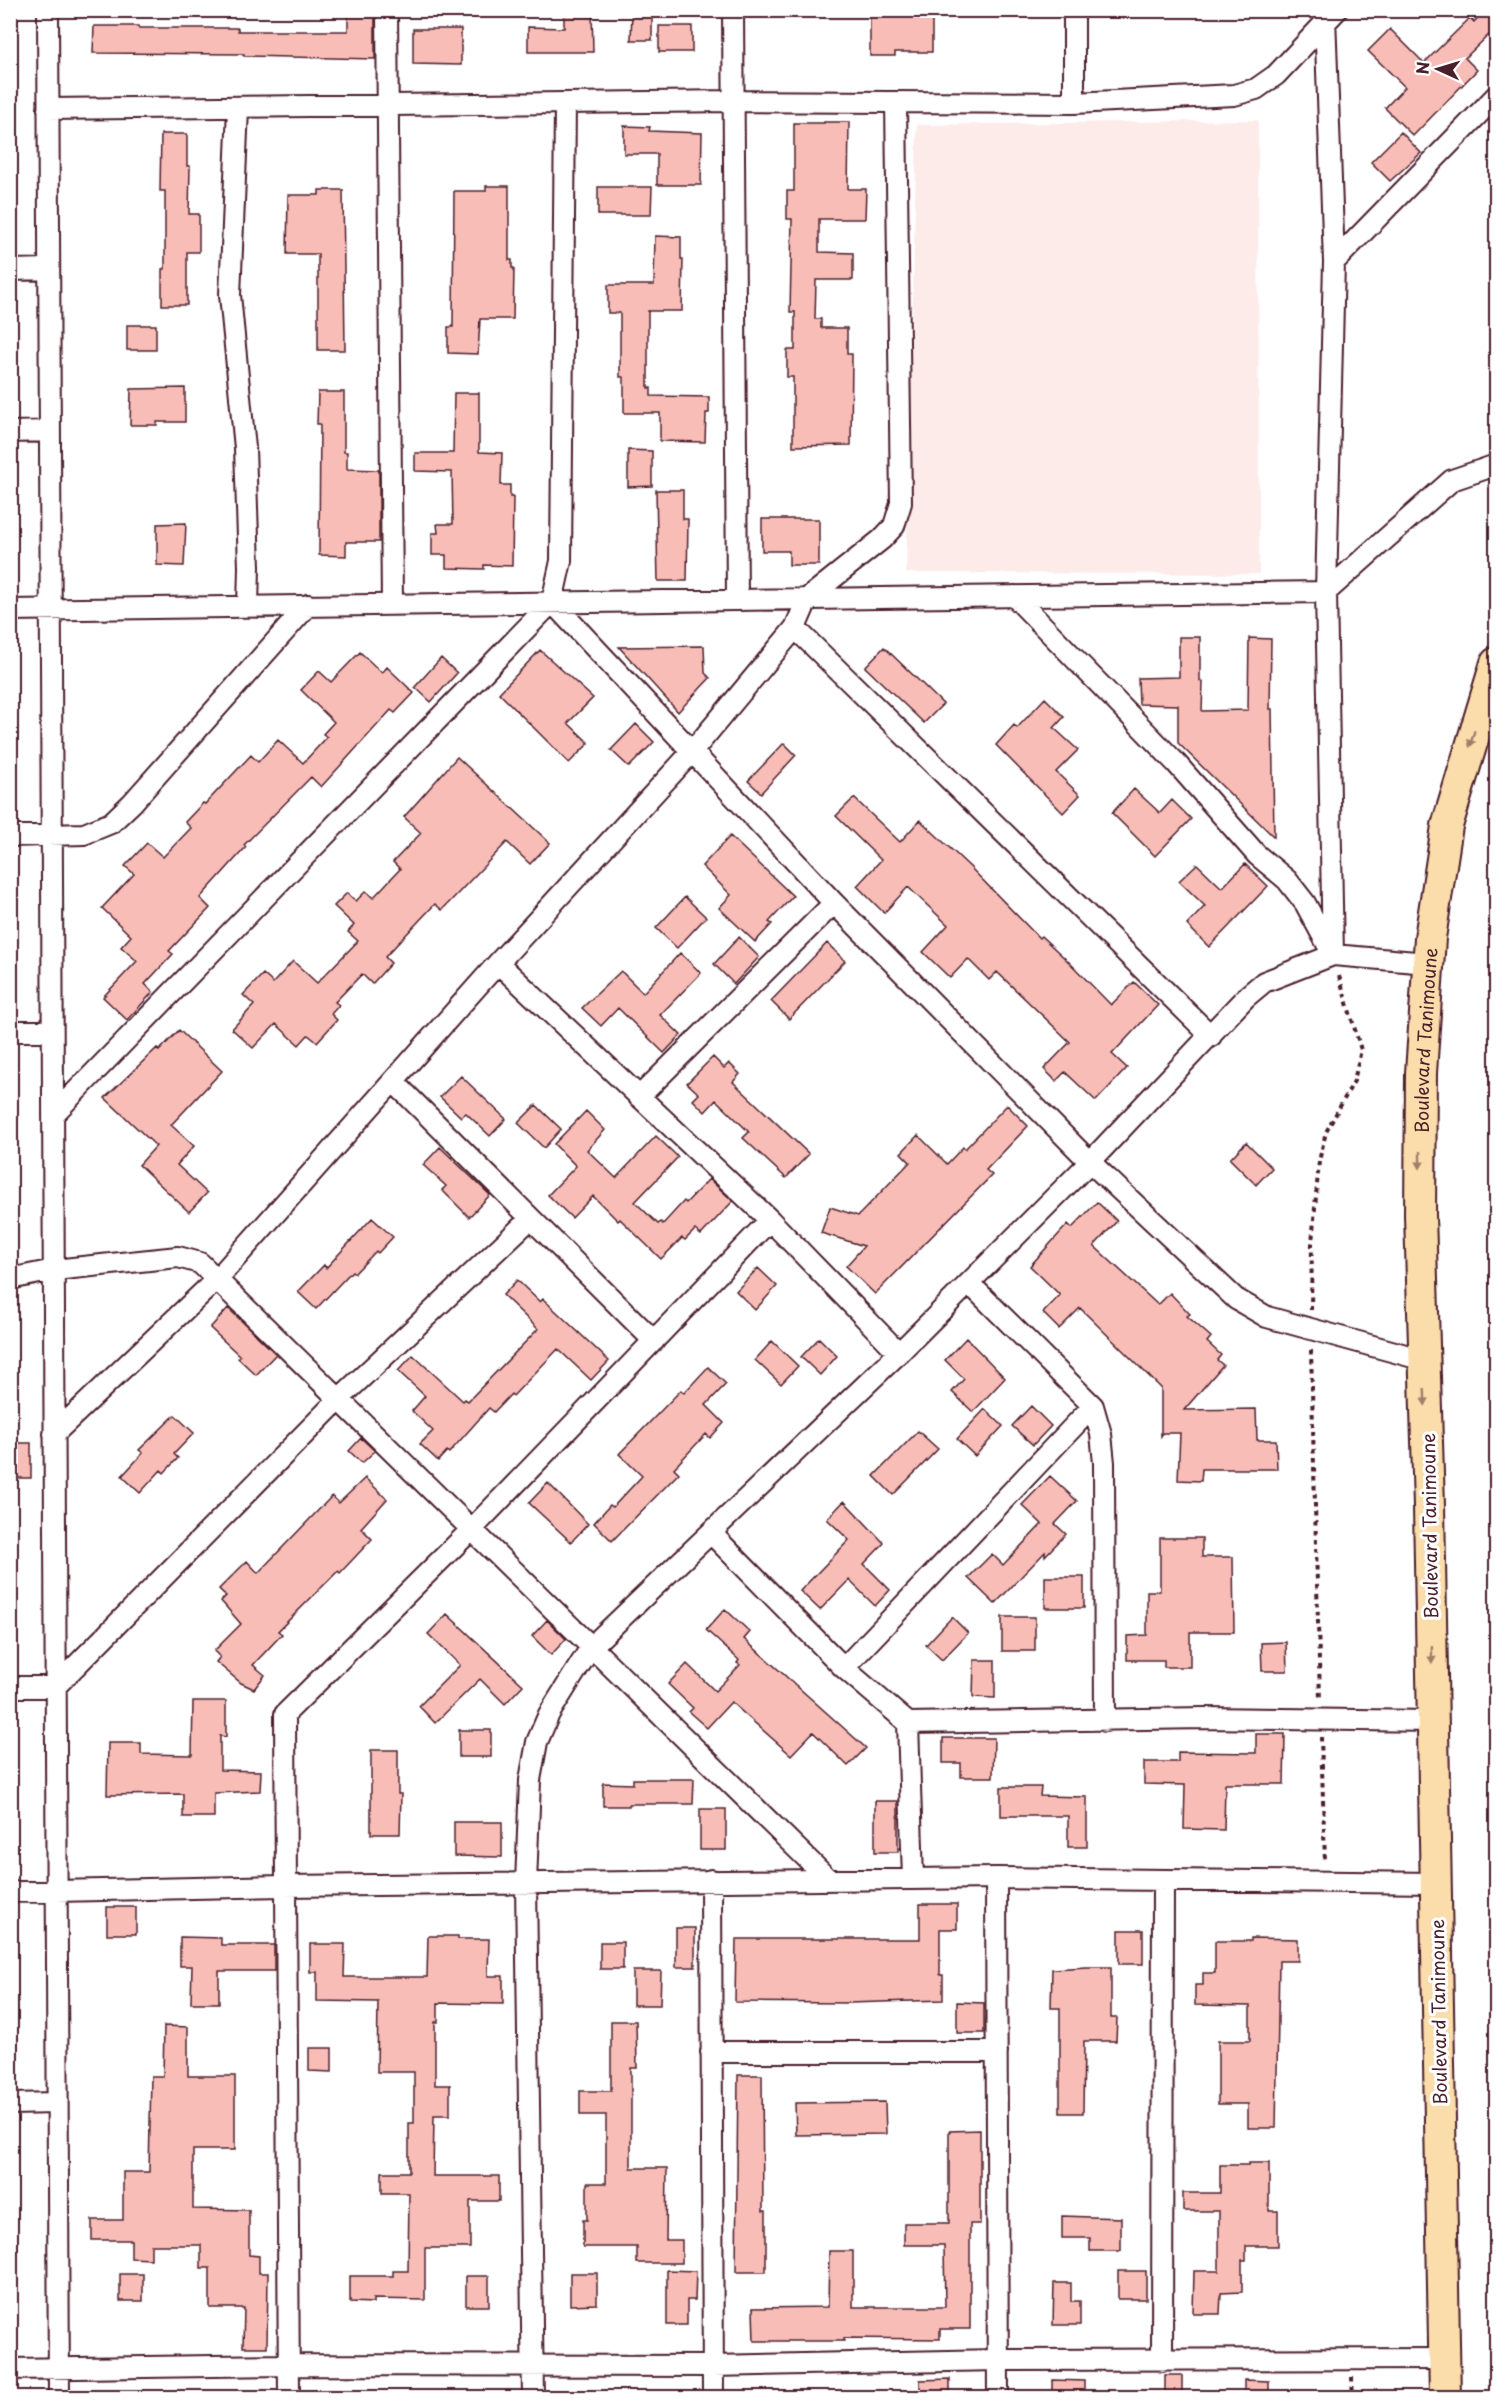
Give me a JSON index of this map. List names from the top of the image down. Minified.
{"streets":{"main road":["Boulevard Tanimoune"]},"one_way":["Boulevard Tanimoune"],"north":"left"}
